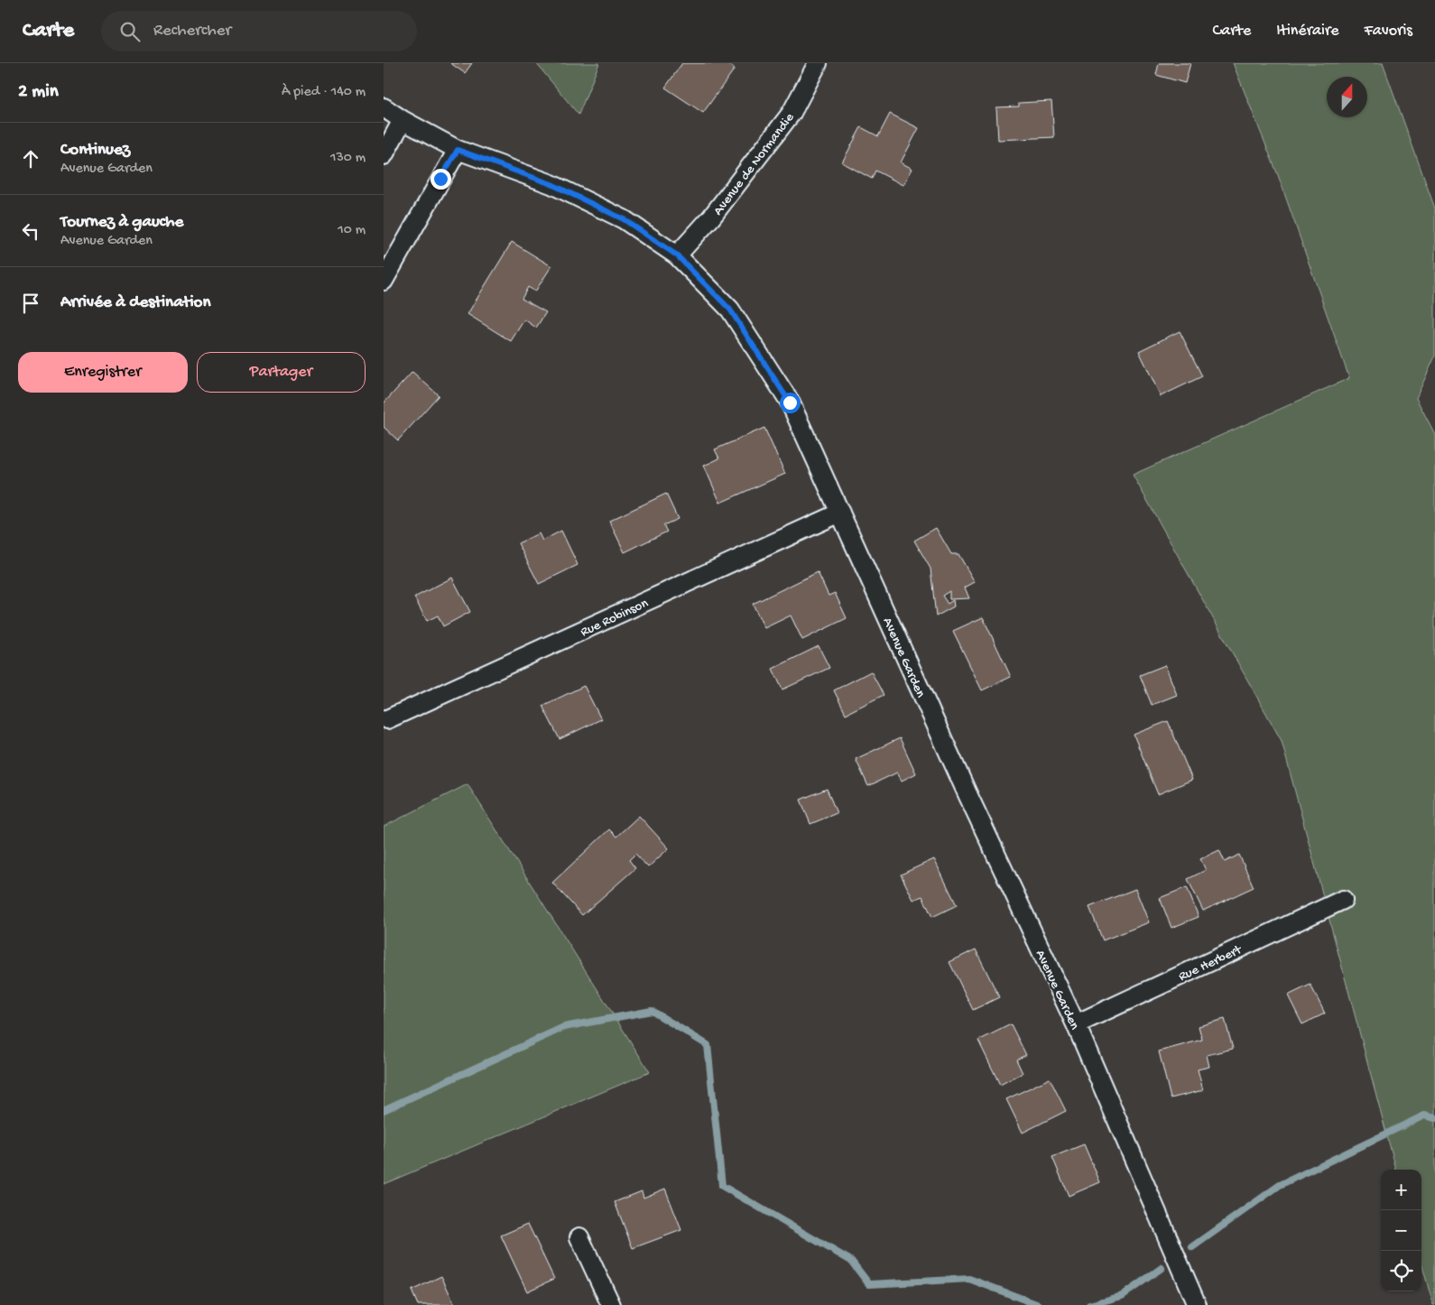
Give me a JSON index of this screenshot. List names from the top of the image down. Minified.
{"streets":{"street":["Avenue de Normandie","Rue Robinson","Avenue Garden","Rue Herbert"]},"crossings":[["Avenue de Normandie","Avenue Garden"],["Rue Robinson","Avenue Garden"],["Avenue Garden","Rue Herbert"]],"north":"top","page":{"header":"Carte","search":"Rechercher","nav":["Carte","Itinéraire","Favoris"],"heading":["2 min","À pied · 140 m"],"list":[["Continuez","Avenue Garden","130 m"],["Tournez à gauche","Avenue Garden","10 m"],"Arrivée à destination"],"buttons":["Enregistrer","Partager"],"map_buttons":["+","−"]}}
